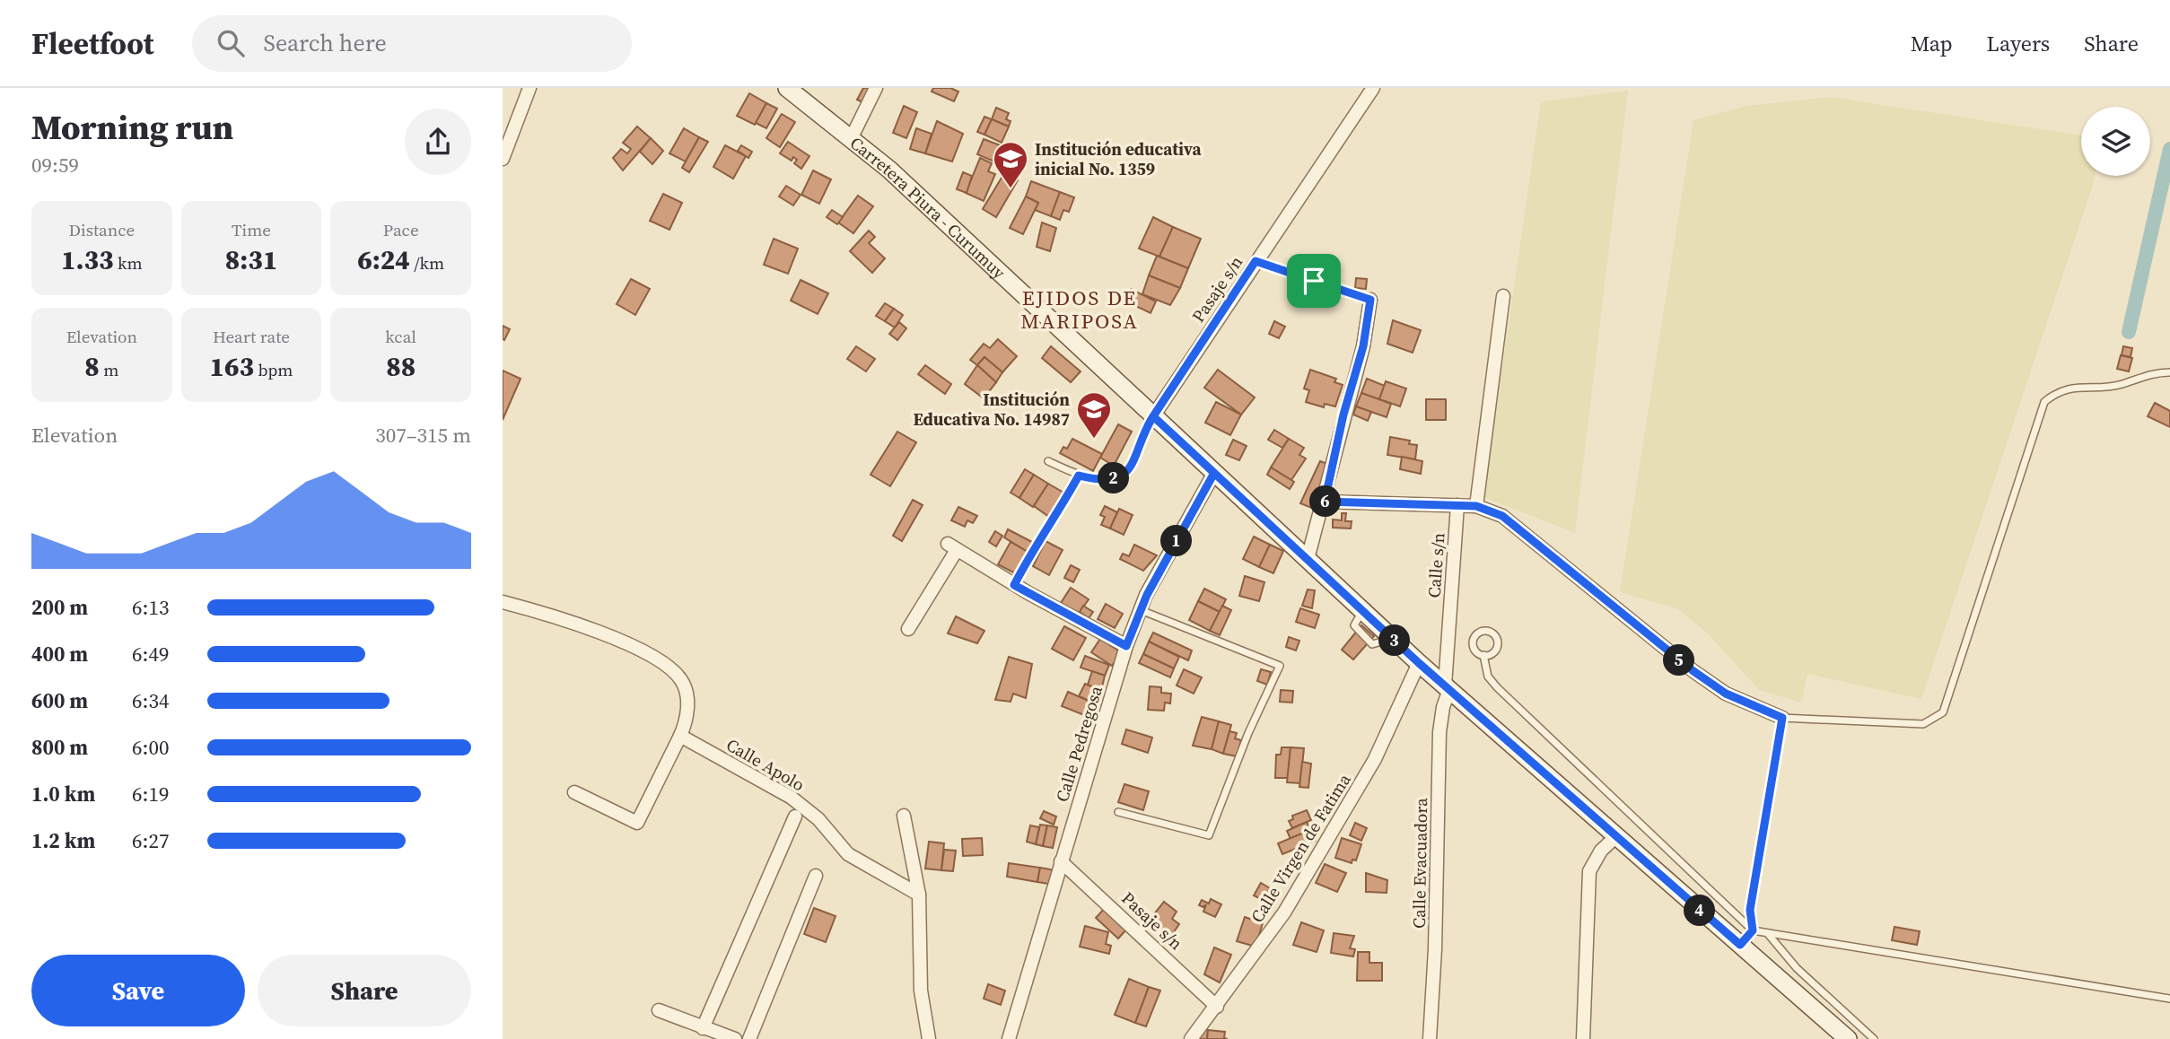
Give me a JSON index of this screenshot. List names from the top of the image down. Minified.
{"streets":{"main road":["Carretera Piura - Curumuy"],"street":["Pasaje s/n","Calle s/n","Calle Pedregosa","Calle Apolo","Calle Virgen de Fatima","Calle Evacuadora"]},"crossings":[["Carretera Piura - Curumuy","Pasaje s/n"],["Carretera Piura - Curumuy","Calle s/n"],["Carretera Piura - Curumuy","Calle Pedregosa"],["Carretera Piura - Curumuy","Calle Virgen de Fatima"],["Carretera Piura - Curumuy","Calle Evacuadora"],["Pasaje s/n","Calle Pedregosa"],["Pasaje s/n","Calle Virgen de Fatima"],["Calle s/n","Calle Evacuadora"]],"districts":["EJIDOS DE MARIPOSA"],"places":{"school or university":["Institución educativa inicial No. 1359","Institución Educativa No. 14987"]},"page":{"header":"Fleetfoot","search":"Search here","nav":["Map","Layers","Share"],"heading":["Morning run","09:59"],"stats":[["Distance","1.33 km"],["Time","8:31"],["Pace","6:24 /km"],["Elevation","8 m"],["Heart rate","163 bpm"],["kcal","88"]],"chart":["Elevation","307–315 m"],"pins":["2","6","1","3","5","4"],"list":[{"name":"200 m","note":"6:13"},{"name":"400 m","note":"6:49"},{"name":"600 m","note":"6:34"},{"name":"800 m","note":"6:00"},{"name":"1.0 km","note":"6:19"},{"name":"1.2 km","note":"6:27"}],"buttons":["Save","Share"]}}
